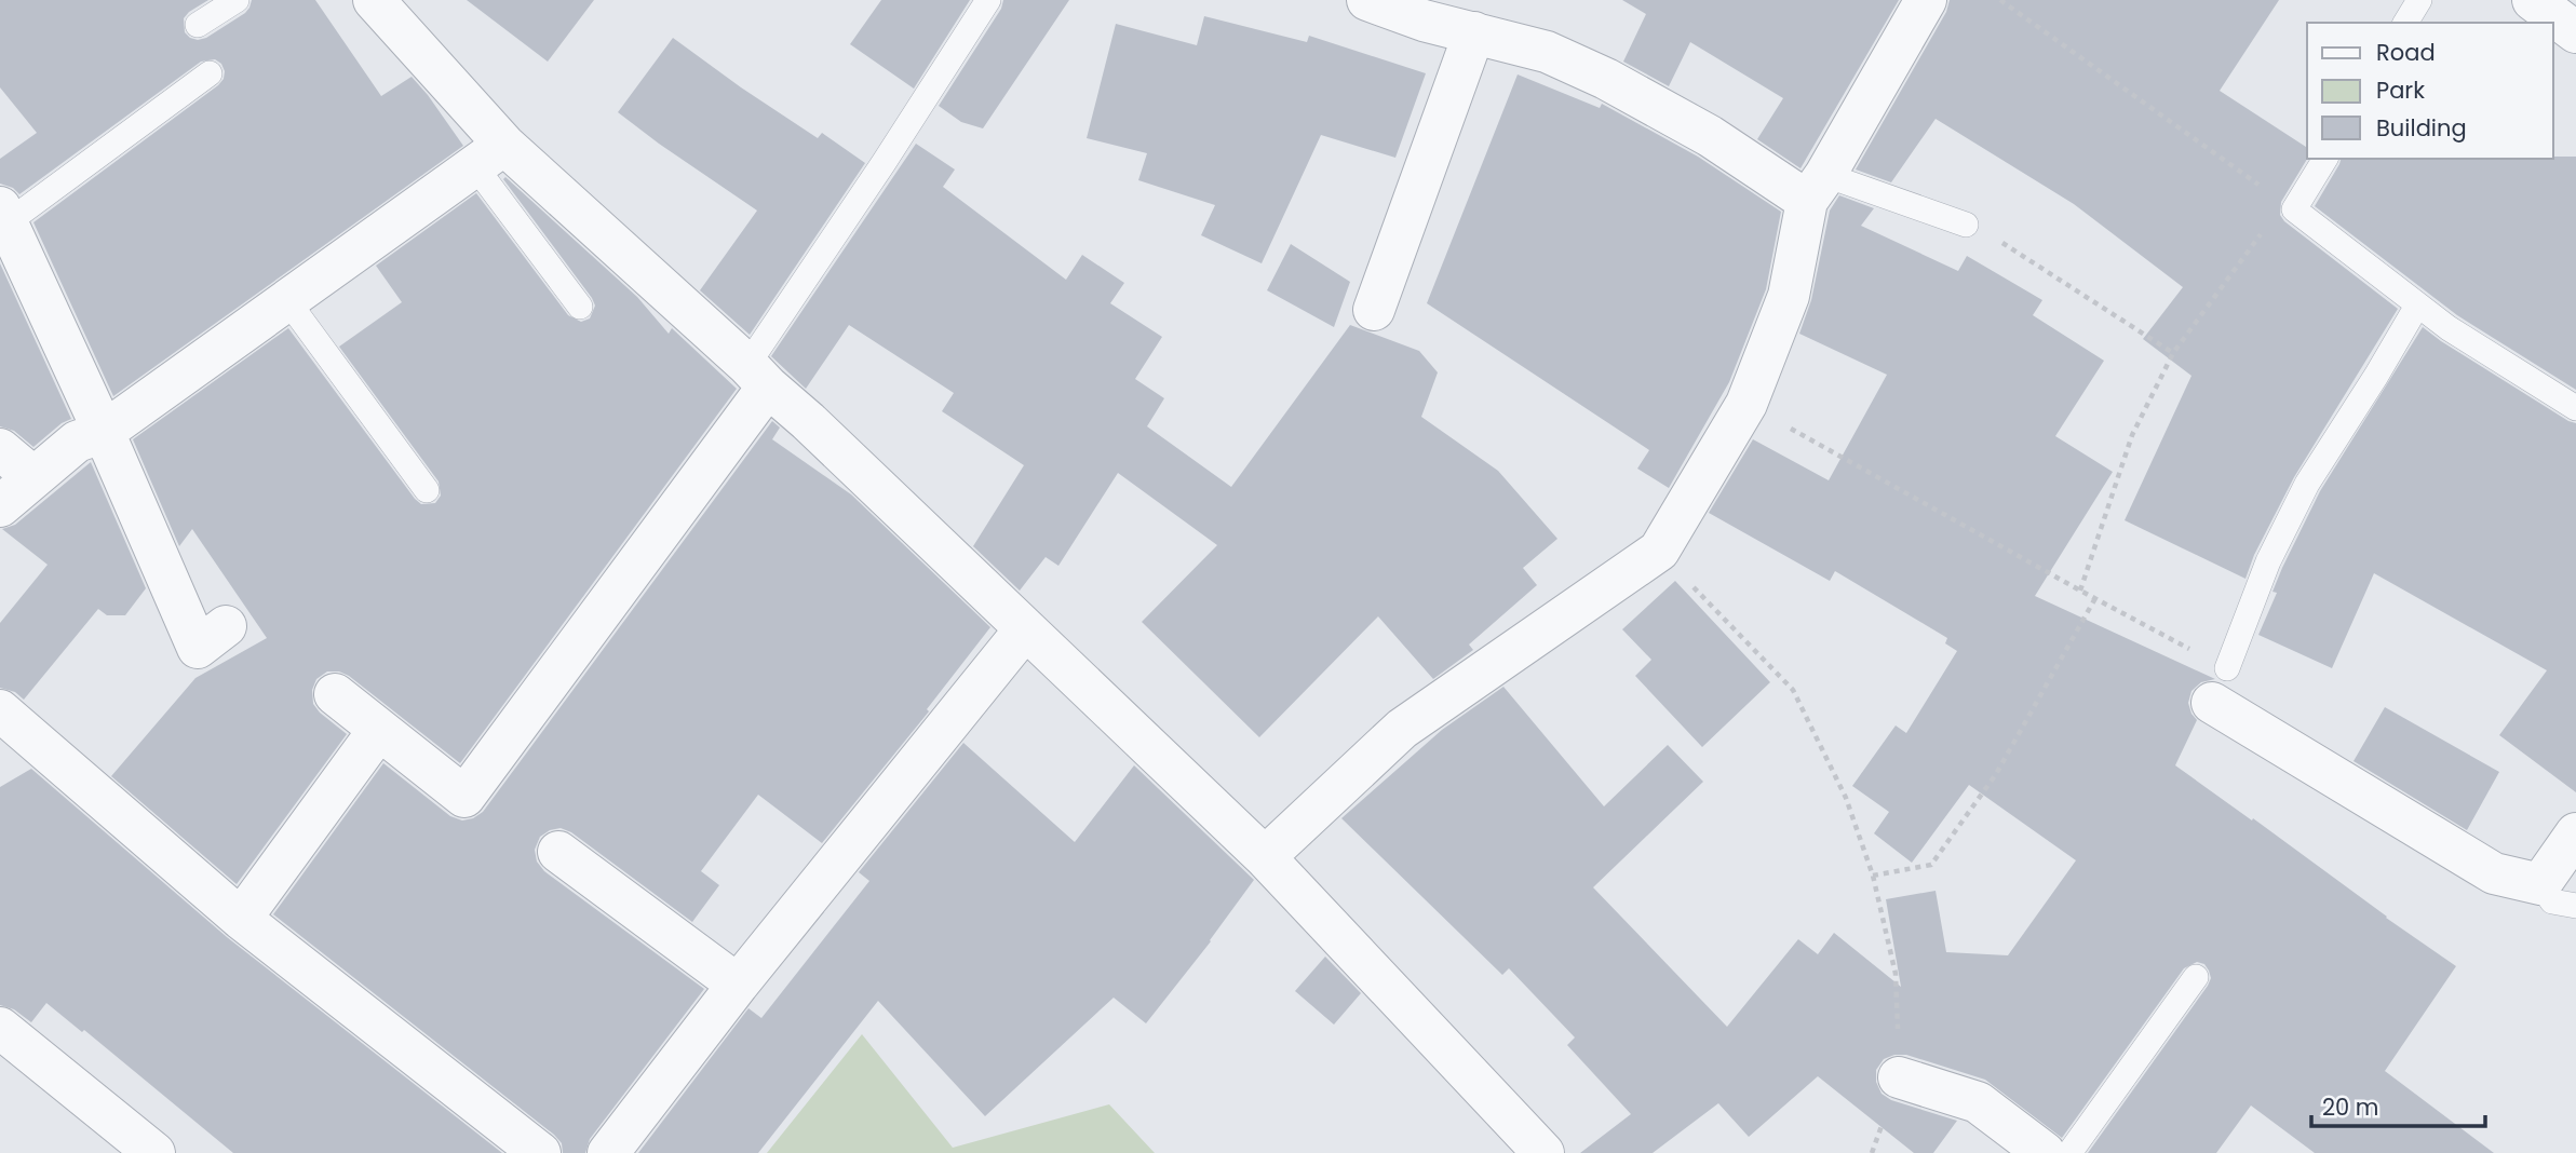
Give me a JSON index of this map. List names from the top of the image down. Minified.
{"legend":["Road","Park","Building"],"scale_bar":"20 m"}
